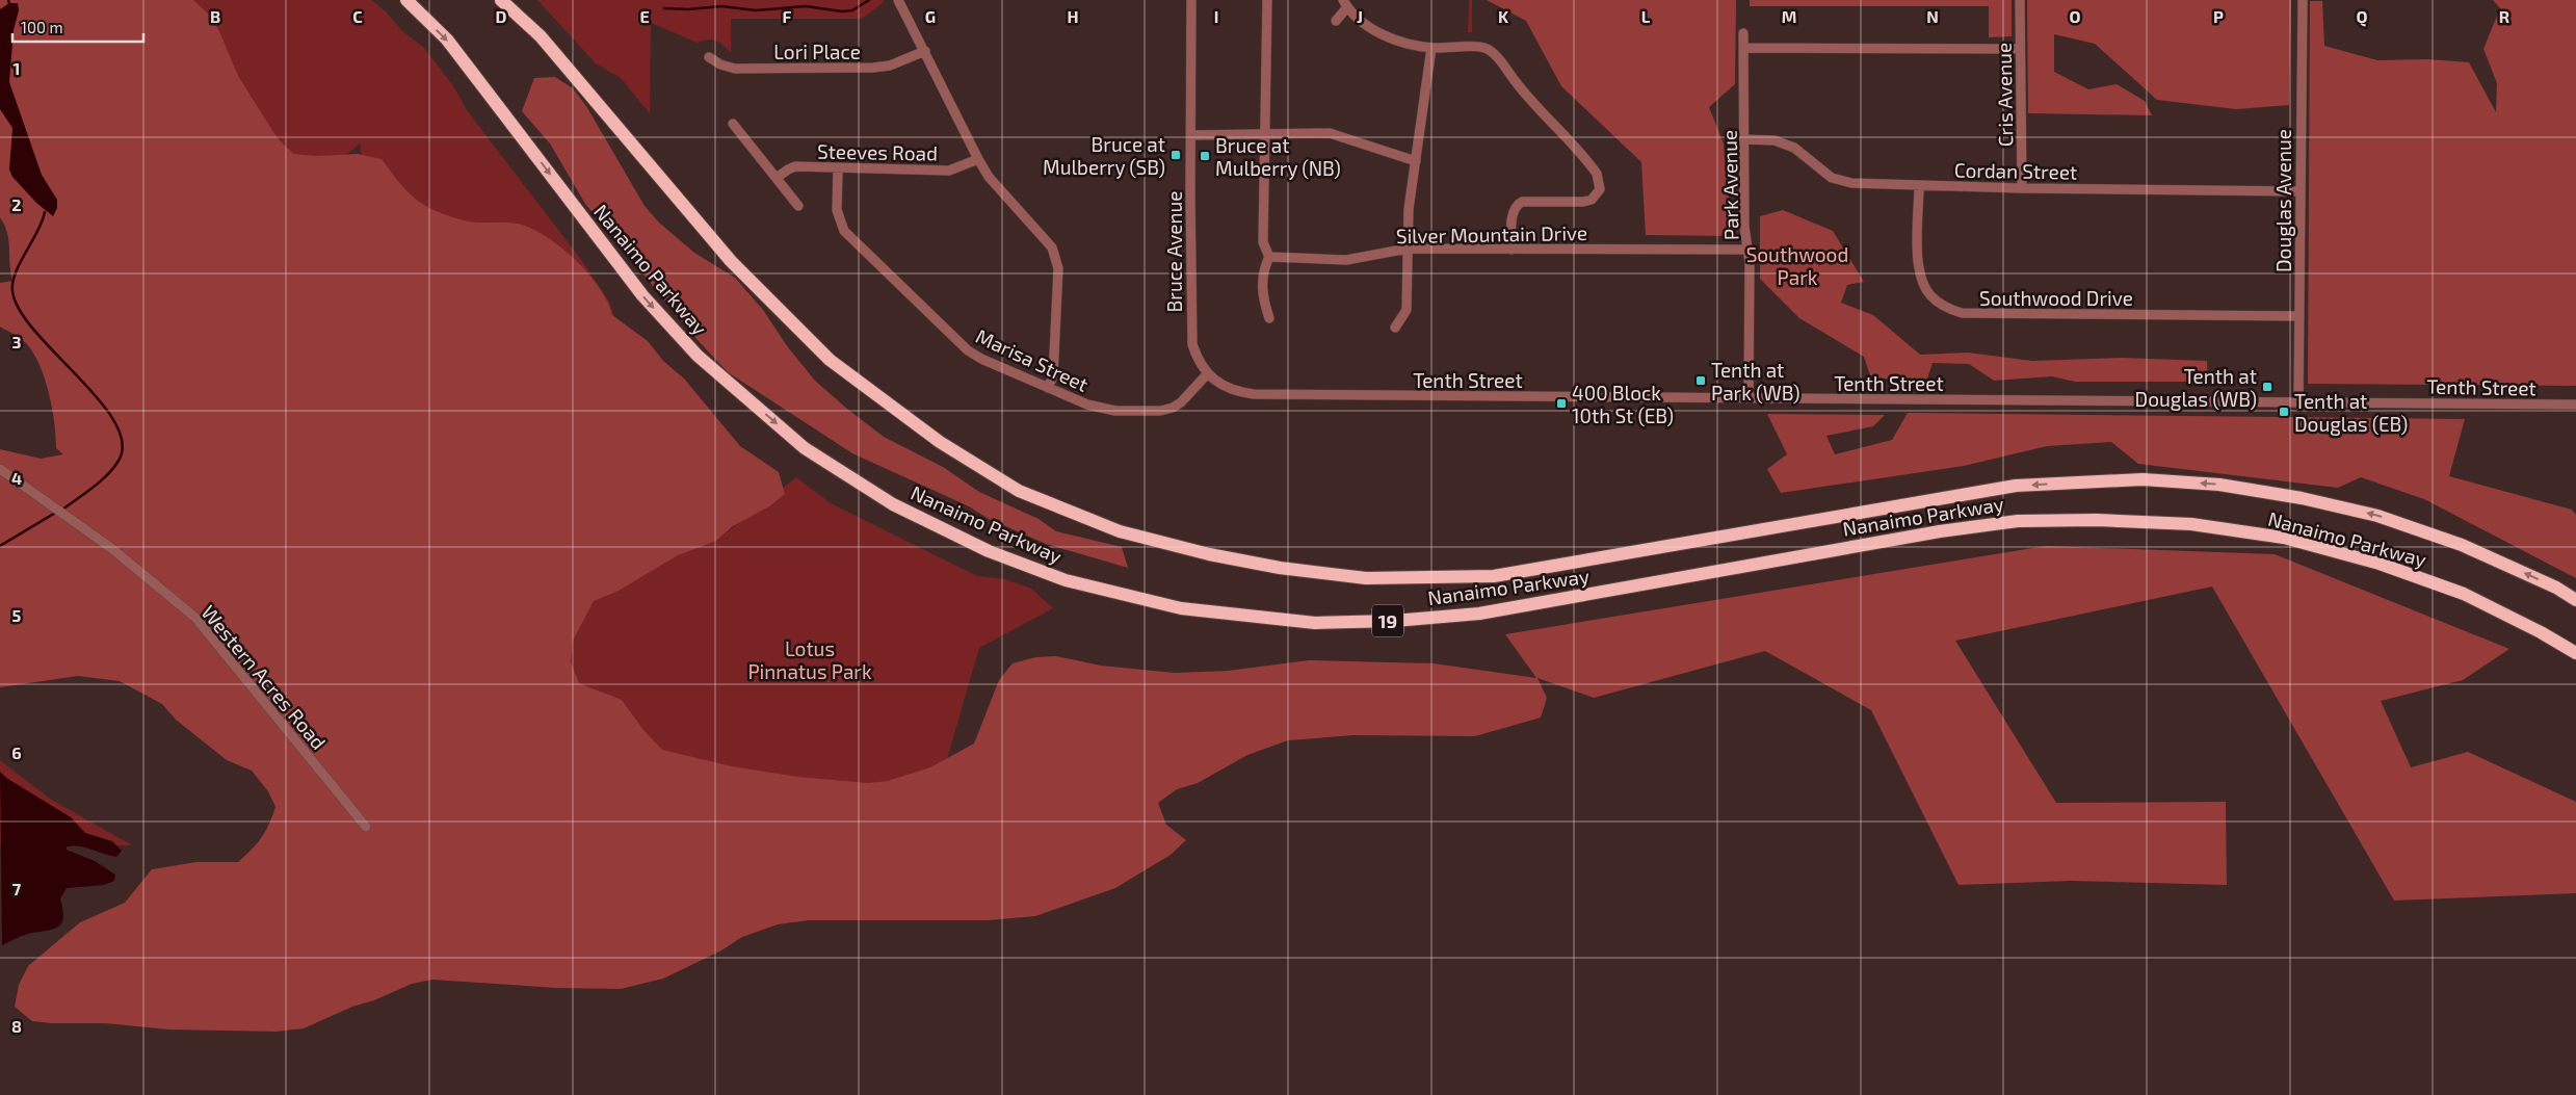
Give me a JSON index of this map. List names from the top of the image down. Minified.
{"streets":{"highway":["Nanaimo Parkway","19"],"street":["Lori Place","Cris Avenue","Steeves Road","Cordan Street","Park Avenue","Douglas Avenue","Silver Mountain Drive","Bruce Avenue","Southwood Drive","Marisa Street","Tenth Street","Western Acres Road"]},"crossings":[["Cris Avenue","Cordan Street"],["Steeves Road","Marisa Street"],["Cordan Street","Park Avenue"],["Cordan Street","Douglas Avenue"],["Cordan Street","Southwood Drive"],["Park Avenue","Silver Mountain Drive"],["Park Avenue","Tenth Street"],["Douglas Avenue","Southwood Drive"],["Douglas Avenue","Tenth Street"],["Bruce Avenue","Marisa Street"],["Bruce Avenue","Tenth Street"],["Marisa Street","Tenth Street"]],"parks":["Southwood Park","Lotus Pinnatus Park"],"places":{"transit":["Bruce at Mulberry (SB)","Bruce at Mulberry (NB)","Tenth at Park (WB)","Tenth at Douglas (WB)","400 Block 10th St (EB)","Tenth at Douglas (EB)"]},"scale_bar":"100 m","grid":{"columns":["B","C","D","E","F","G","H","I","J","K","L","M","N","O","P","Q","R"],"rows":["1","2","3","4","5","6","7","8"]}}
